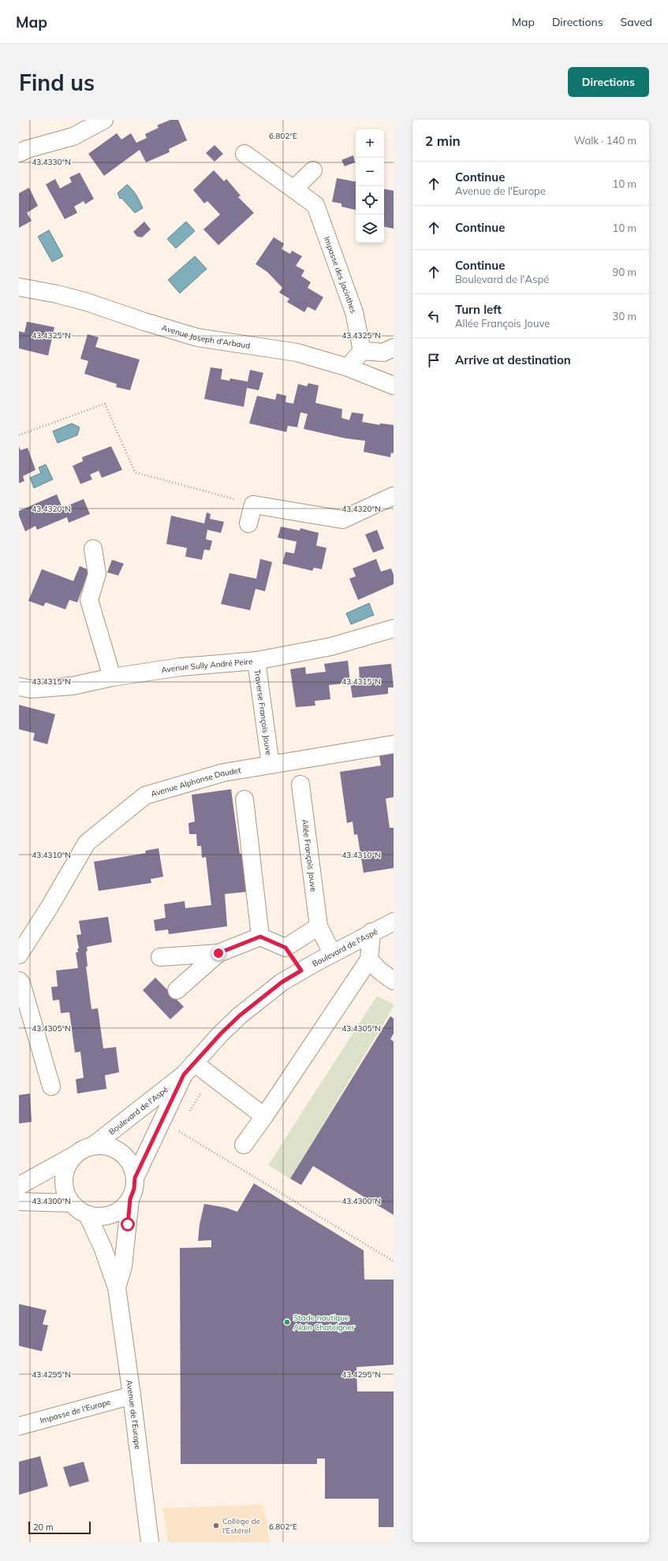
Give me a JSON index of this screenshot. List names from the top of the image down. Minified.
{"streets":{"street":["Impasse des Jacinthes","Avenue Joseph d'Arbaud","Avenue Sully André Peire","Traverse François Jouve","Avenue Alphonse Daudet","Allée François Jouve","Boulevard de l'Aspé","Impasse de l'Europe","Avenue de l'Europe"]},"crossings":[["Avenue Sully André Peire","Traverse François Jouve"],["Traverse François Jouve","Avenue Alphonse Daudet"],["Allée François Jouve","Boulevard de l'Aspé"],["Boulevard de l'Aspé","Avenue de l'Europe"],["Impasse de l'Europe","Avenue de l'Europe"]],"places":["Stade nautique Alain Chateigner","Collège de l'Estérel"],"scale_bar":"20 m","page":{"header":"Map","nav":["Map","Directions","Saved"],"buttons":"Directions","title":"Find us","heading":["2 min","Walk · 140 m"],"map_buttons":["+","−"],"list":[["Continue","Avenue de l'Europe","10 m"],["Continue","10 m"],["Continue","Boulevard de l'Aspé","90 m"],["Turn left","Allée François Jouve","30 m"],"Arrive at destination"],"scale":"20 m"},"coordinates":["6.802°E","43.4330°N","43.4325°N","43.4320°N","43.4315°N","43.4310°N","43.4305°N","43.4300°N","43.4295°N"]}
